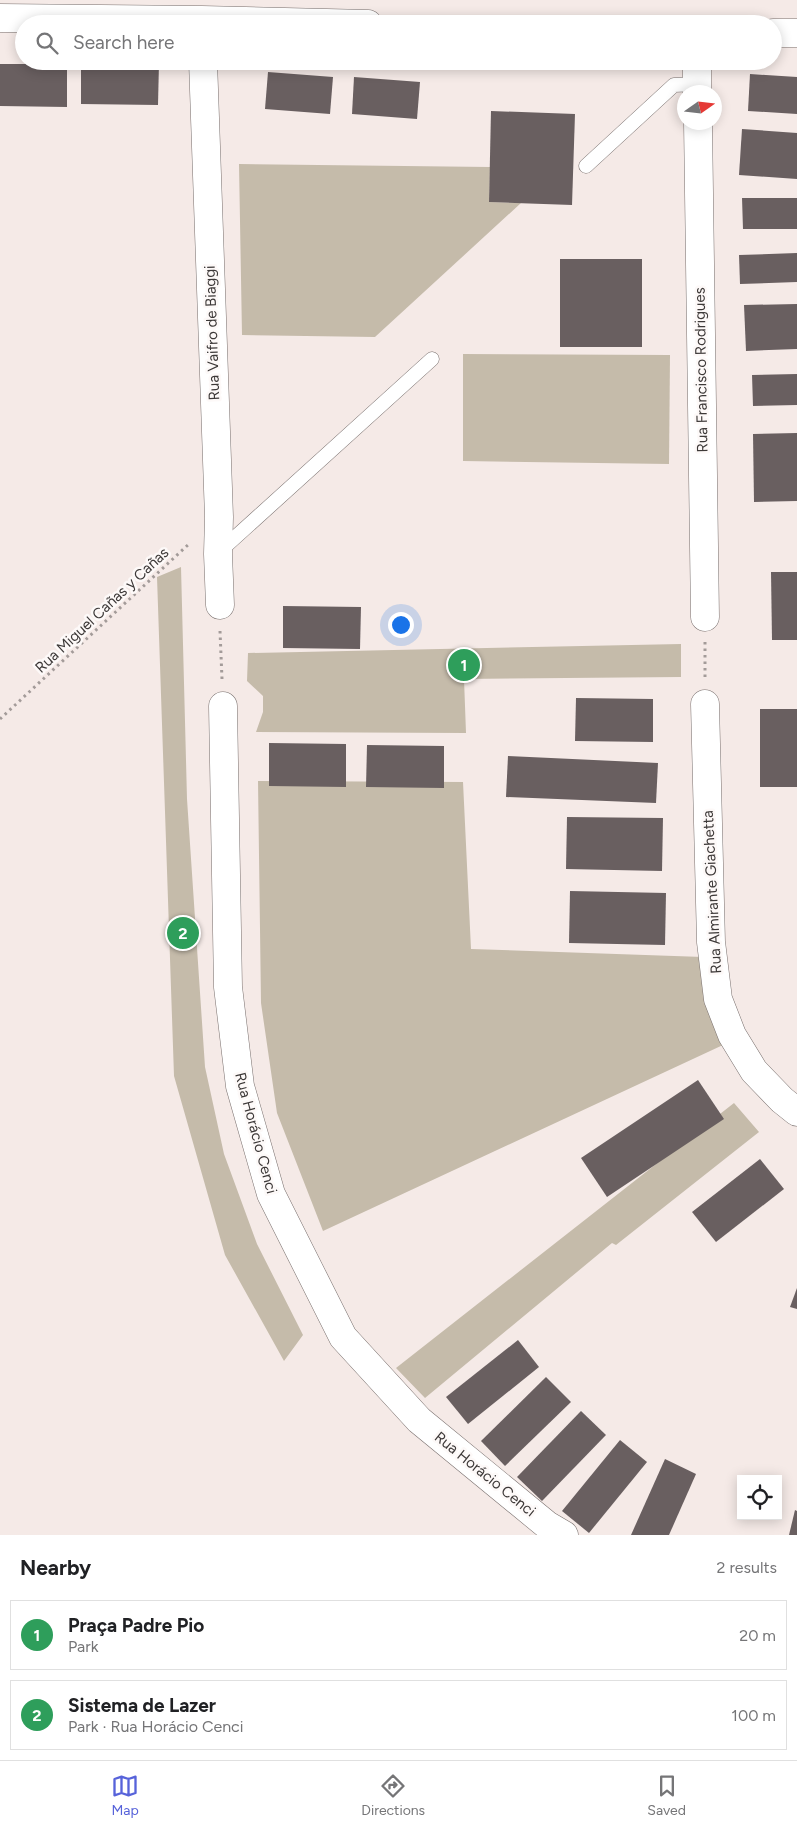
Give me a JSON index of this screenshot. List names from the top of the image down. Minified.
{"streets":{"street":["Rua Vaifro de Biaggi","Rua Francisco Rodrigues","Rua Almirante Giachetta","Rua Horácio Cenci"],"path":["Rua Miguel Cañas y Cañas"]},"crossings":[["Rua Vaifro de Biaggi","Rua Miguel Cañas y Cañas"]],"north":"right","page":{"search":"Search here","pins":["1","2"],"heading":["Nearby","2 results"],"list":[{"mark":"1","name":"Praça Padre Pio","note":"Park","value":"20 m"},{"mark":"2","name":"Sistema de Lazer","note":"Park · Rua Horácio Cenci","value":"100 m"}],"nav":["Map","Directions","Saved"]}}
